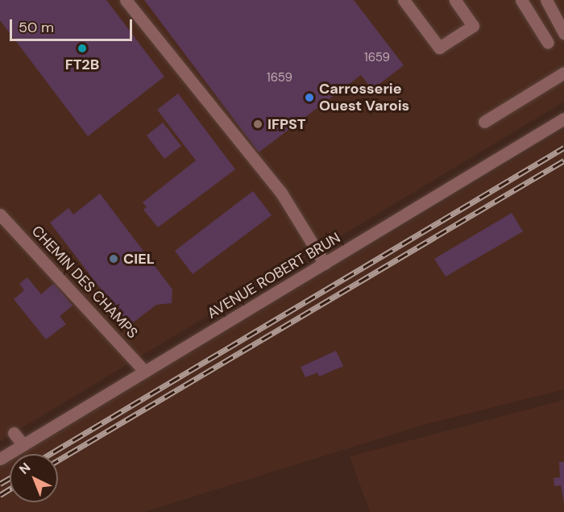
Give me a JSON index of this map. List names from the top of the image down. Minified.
{"streets":{"street":["AVENUE ROBERT BRUN","CHEMIN DES CHAMPS"]},"crossings":[["AVENUE ROBERT BRUN","CHEMIN DES CHAMPS"]],"places":["FT2B","Carrosserie Ouest Varois","IFPST","CIEL"],"house_numbers":["1659","1659"],"scale_bar":"50 m","north":"top left"}
